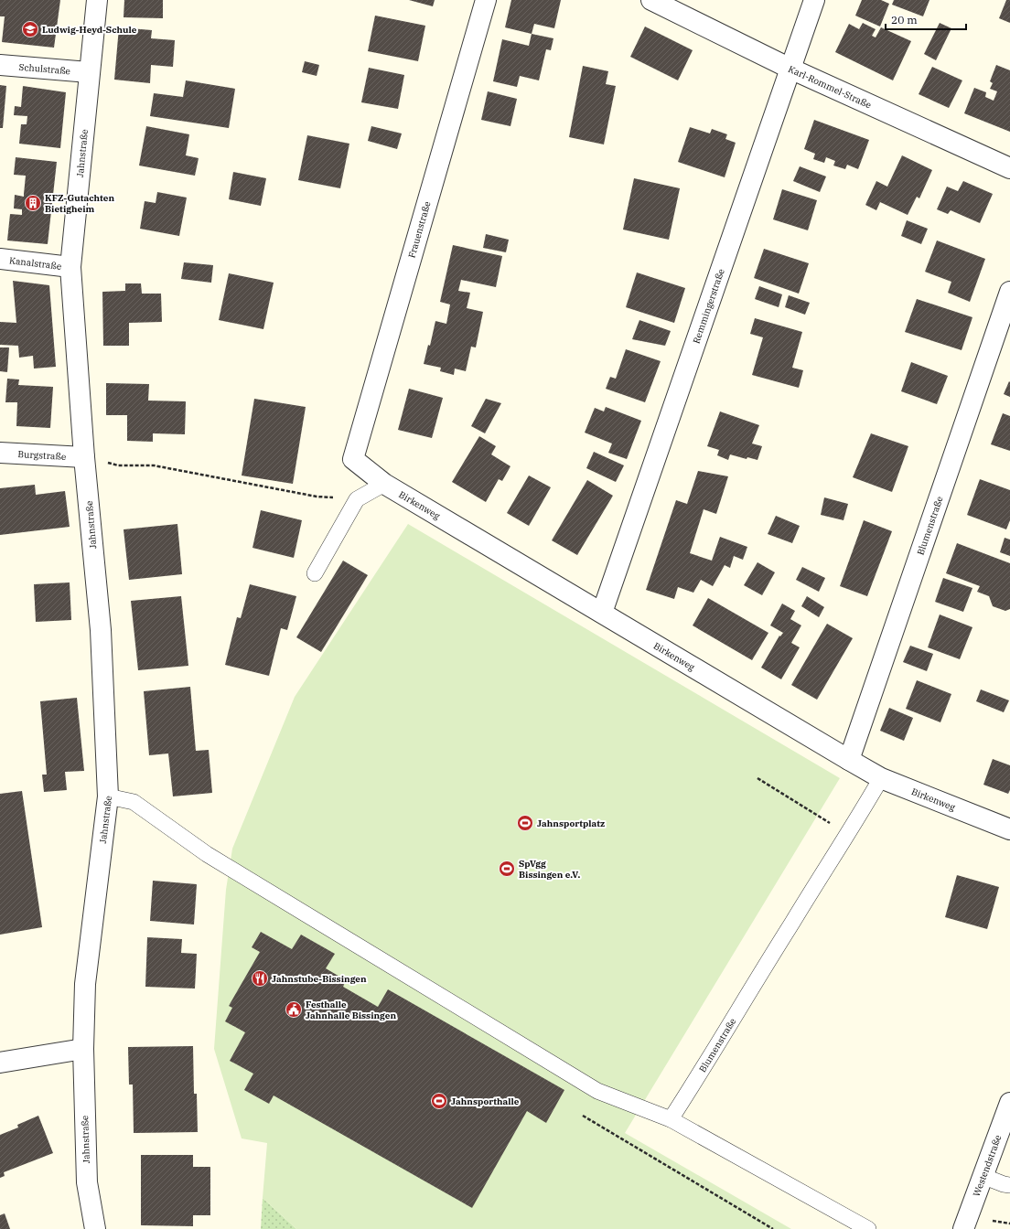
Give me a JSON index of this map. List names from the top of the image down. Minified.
{"streets":{"street":["Schulstraße","Karl-Rommel-Straße","Jahnstraße","Frauenstraße","Kanalstraße","Remmingerstraße","Burgstraße","Birkenweg","Blumenstraße","Westendstraße"]},"crossings":[["Schulstraße","Jahnstraße"],["Karl-Rommel-Straße","Remmingerstraße"],["Jahnstraße","Kanalstraße"],["Jahnstraße","Burgstraße"],["Frauenstraße","Birkenweg"],["Remmingerstraße","Birkenweg"],["Birkenweg","Blumenstraße"]],"places":{"school or university":["Ludwig-Heyd-Schule"],"building":["KFZ-Gutachten Bietigheim"],"sports":["Jahnsportplatz","SpVgg Bissingen e.V.","Jahnsporthalle"],"restaurant":["Jahnstube-Bissingen"],"public building":["Festhalle Jahnhalle Bissingen"]},"scale_bar":"20 m"}
